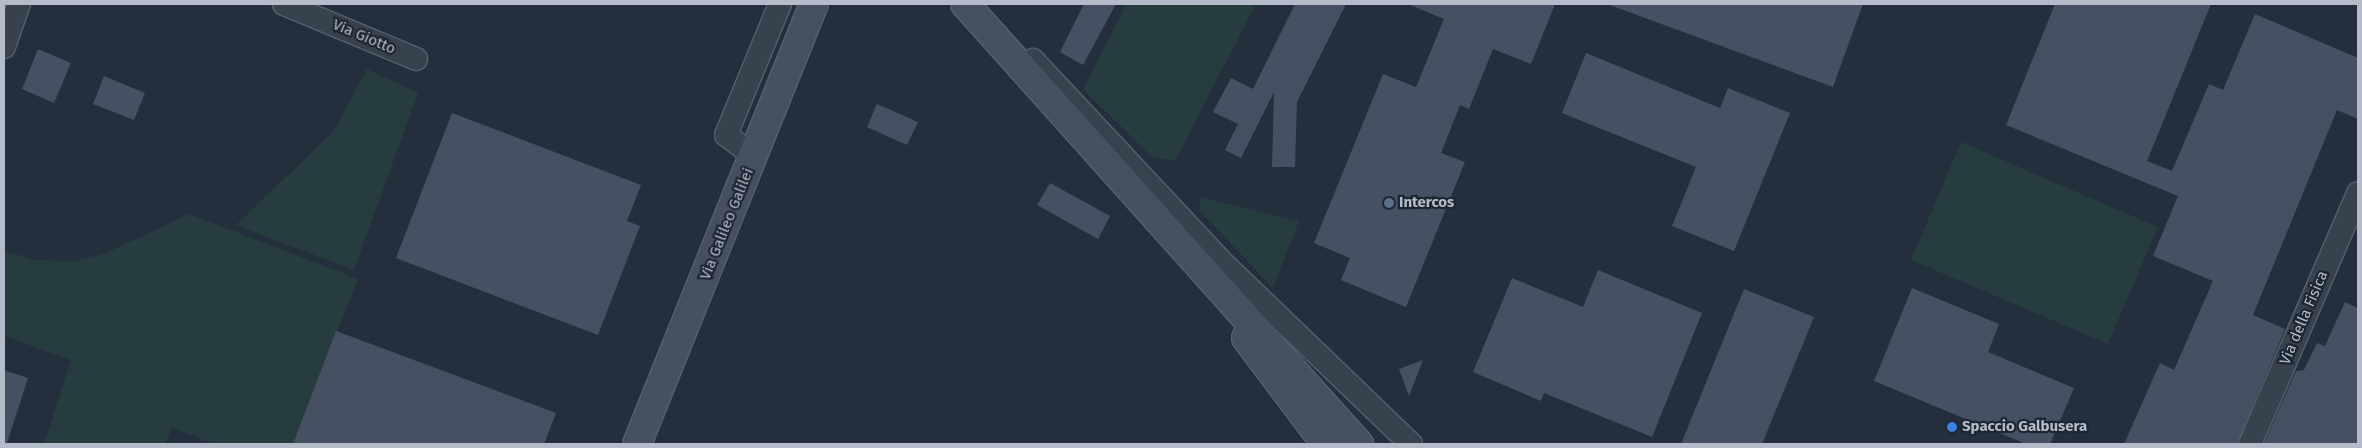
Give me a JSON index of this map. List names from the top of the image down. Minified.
{"streets":{"street":["Via Giotto","Via Galileo Galilei","Via della Fisica"]},"places":["Intercos","Spaccio Galbusera"]}
